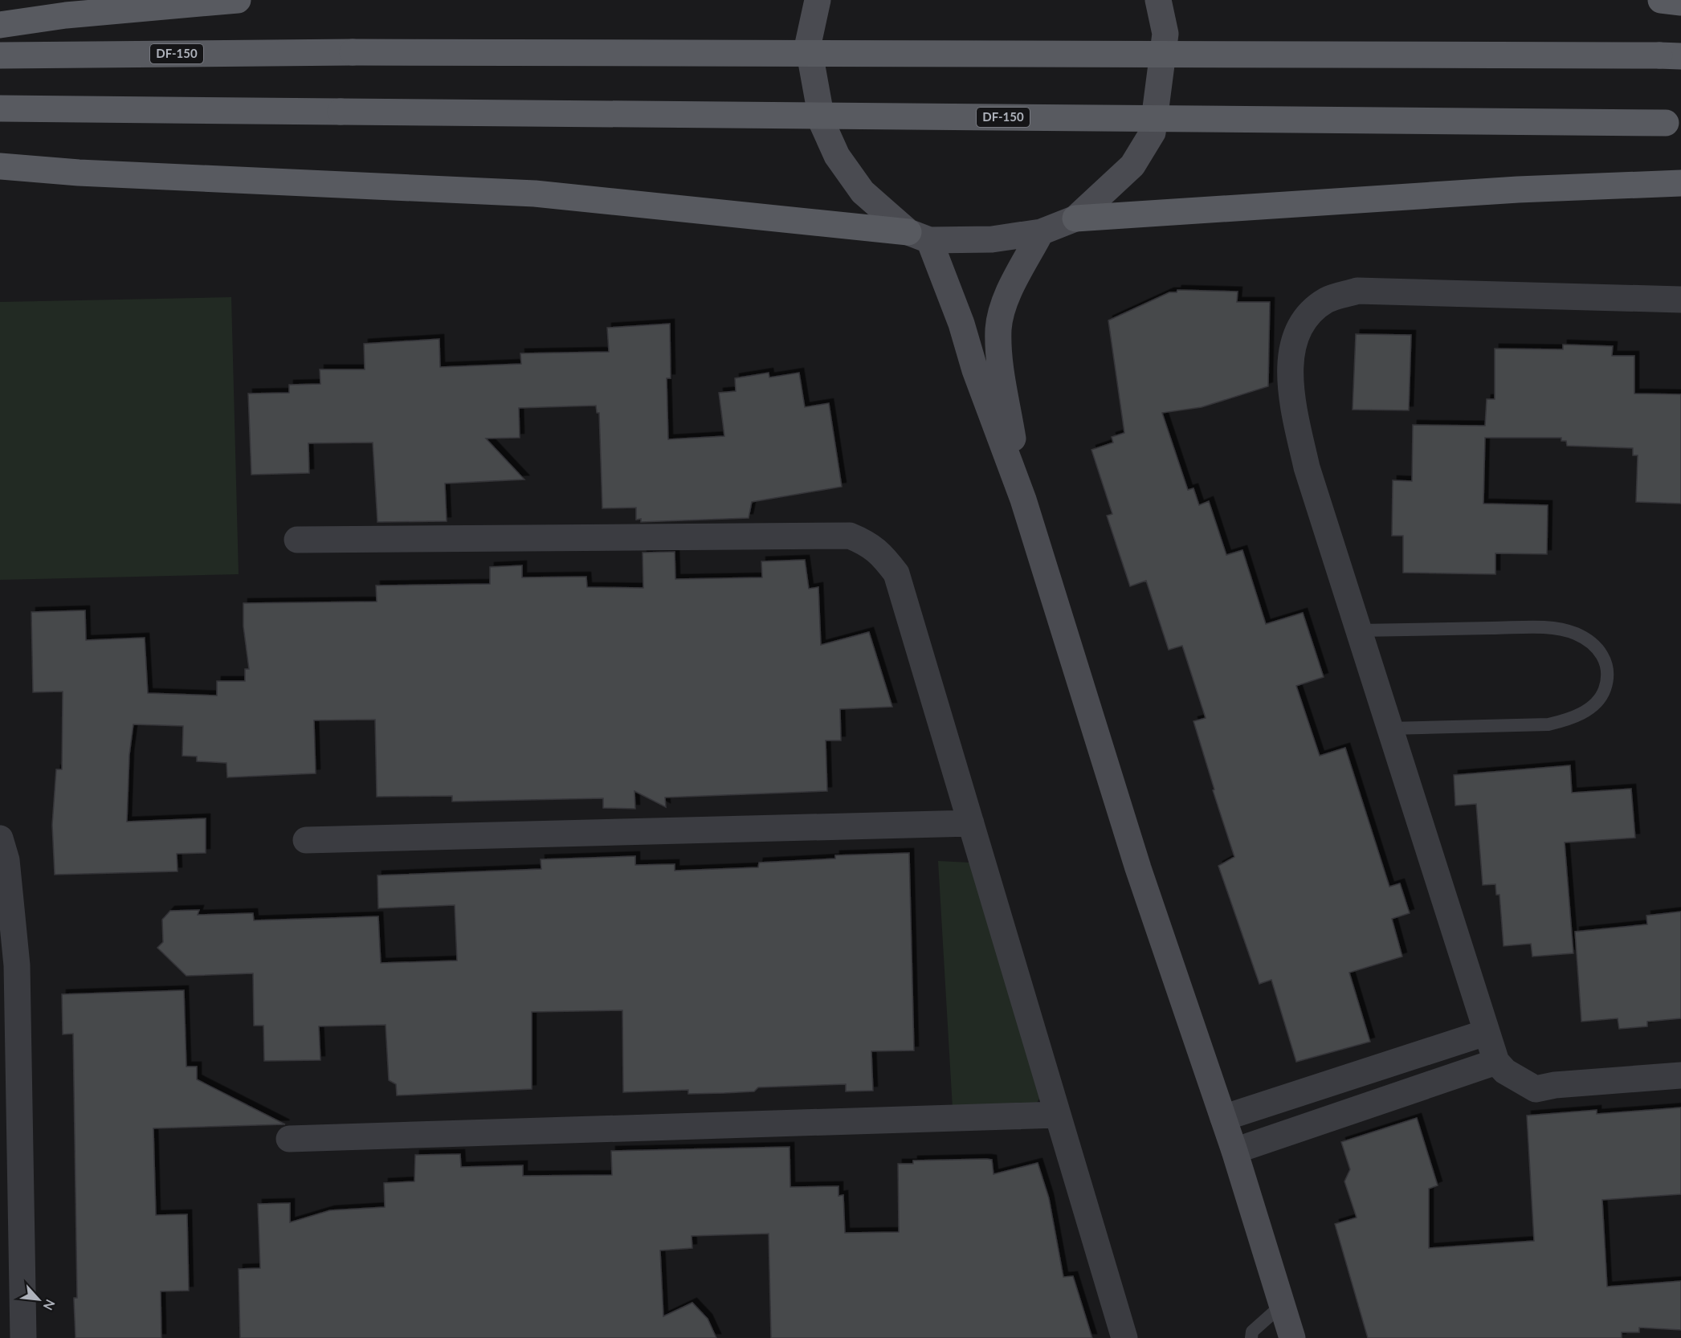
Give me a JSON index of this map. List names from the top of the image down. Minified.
{"streets":{"main road":["DF-150"]},"north":"bottom right"}
